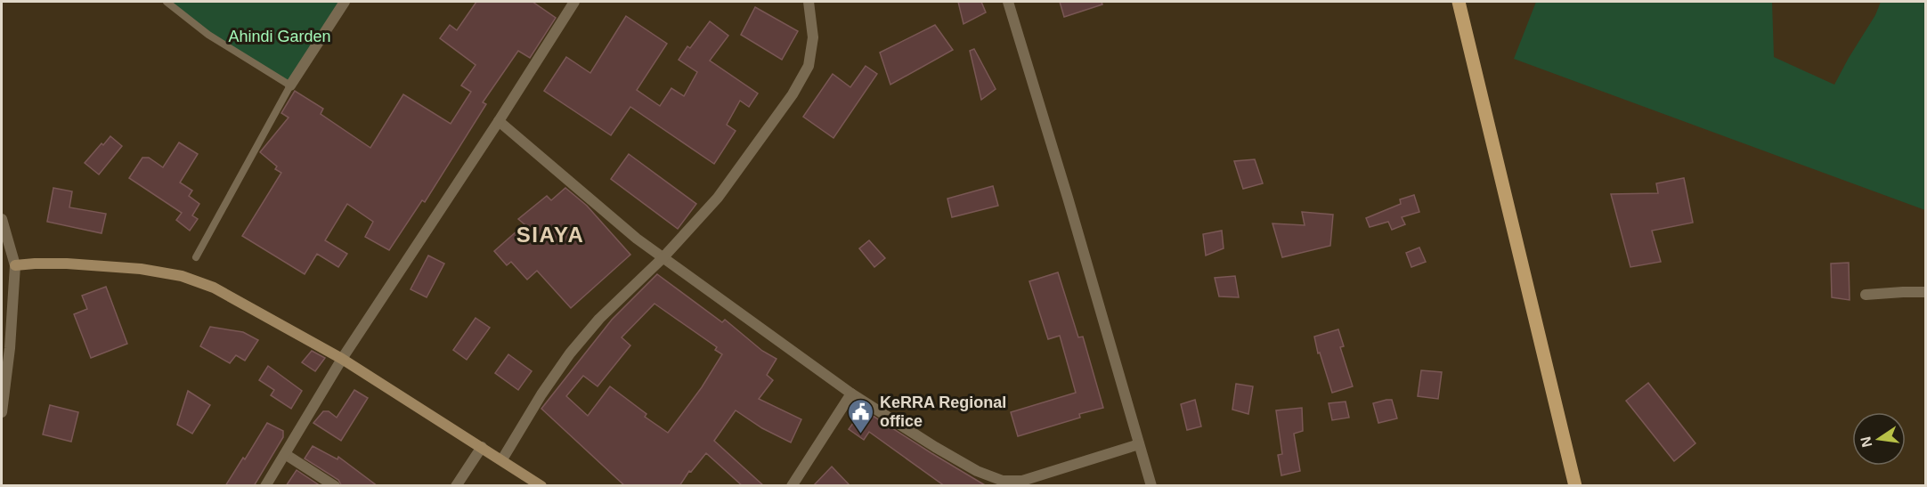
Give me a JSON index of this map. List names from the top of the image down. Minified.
{"districts":["SIAYA"],"parks":["Ahindi Garden"],"places":{"public building":["KeRRA Regional office"]},"north":"left"}
